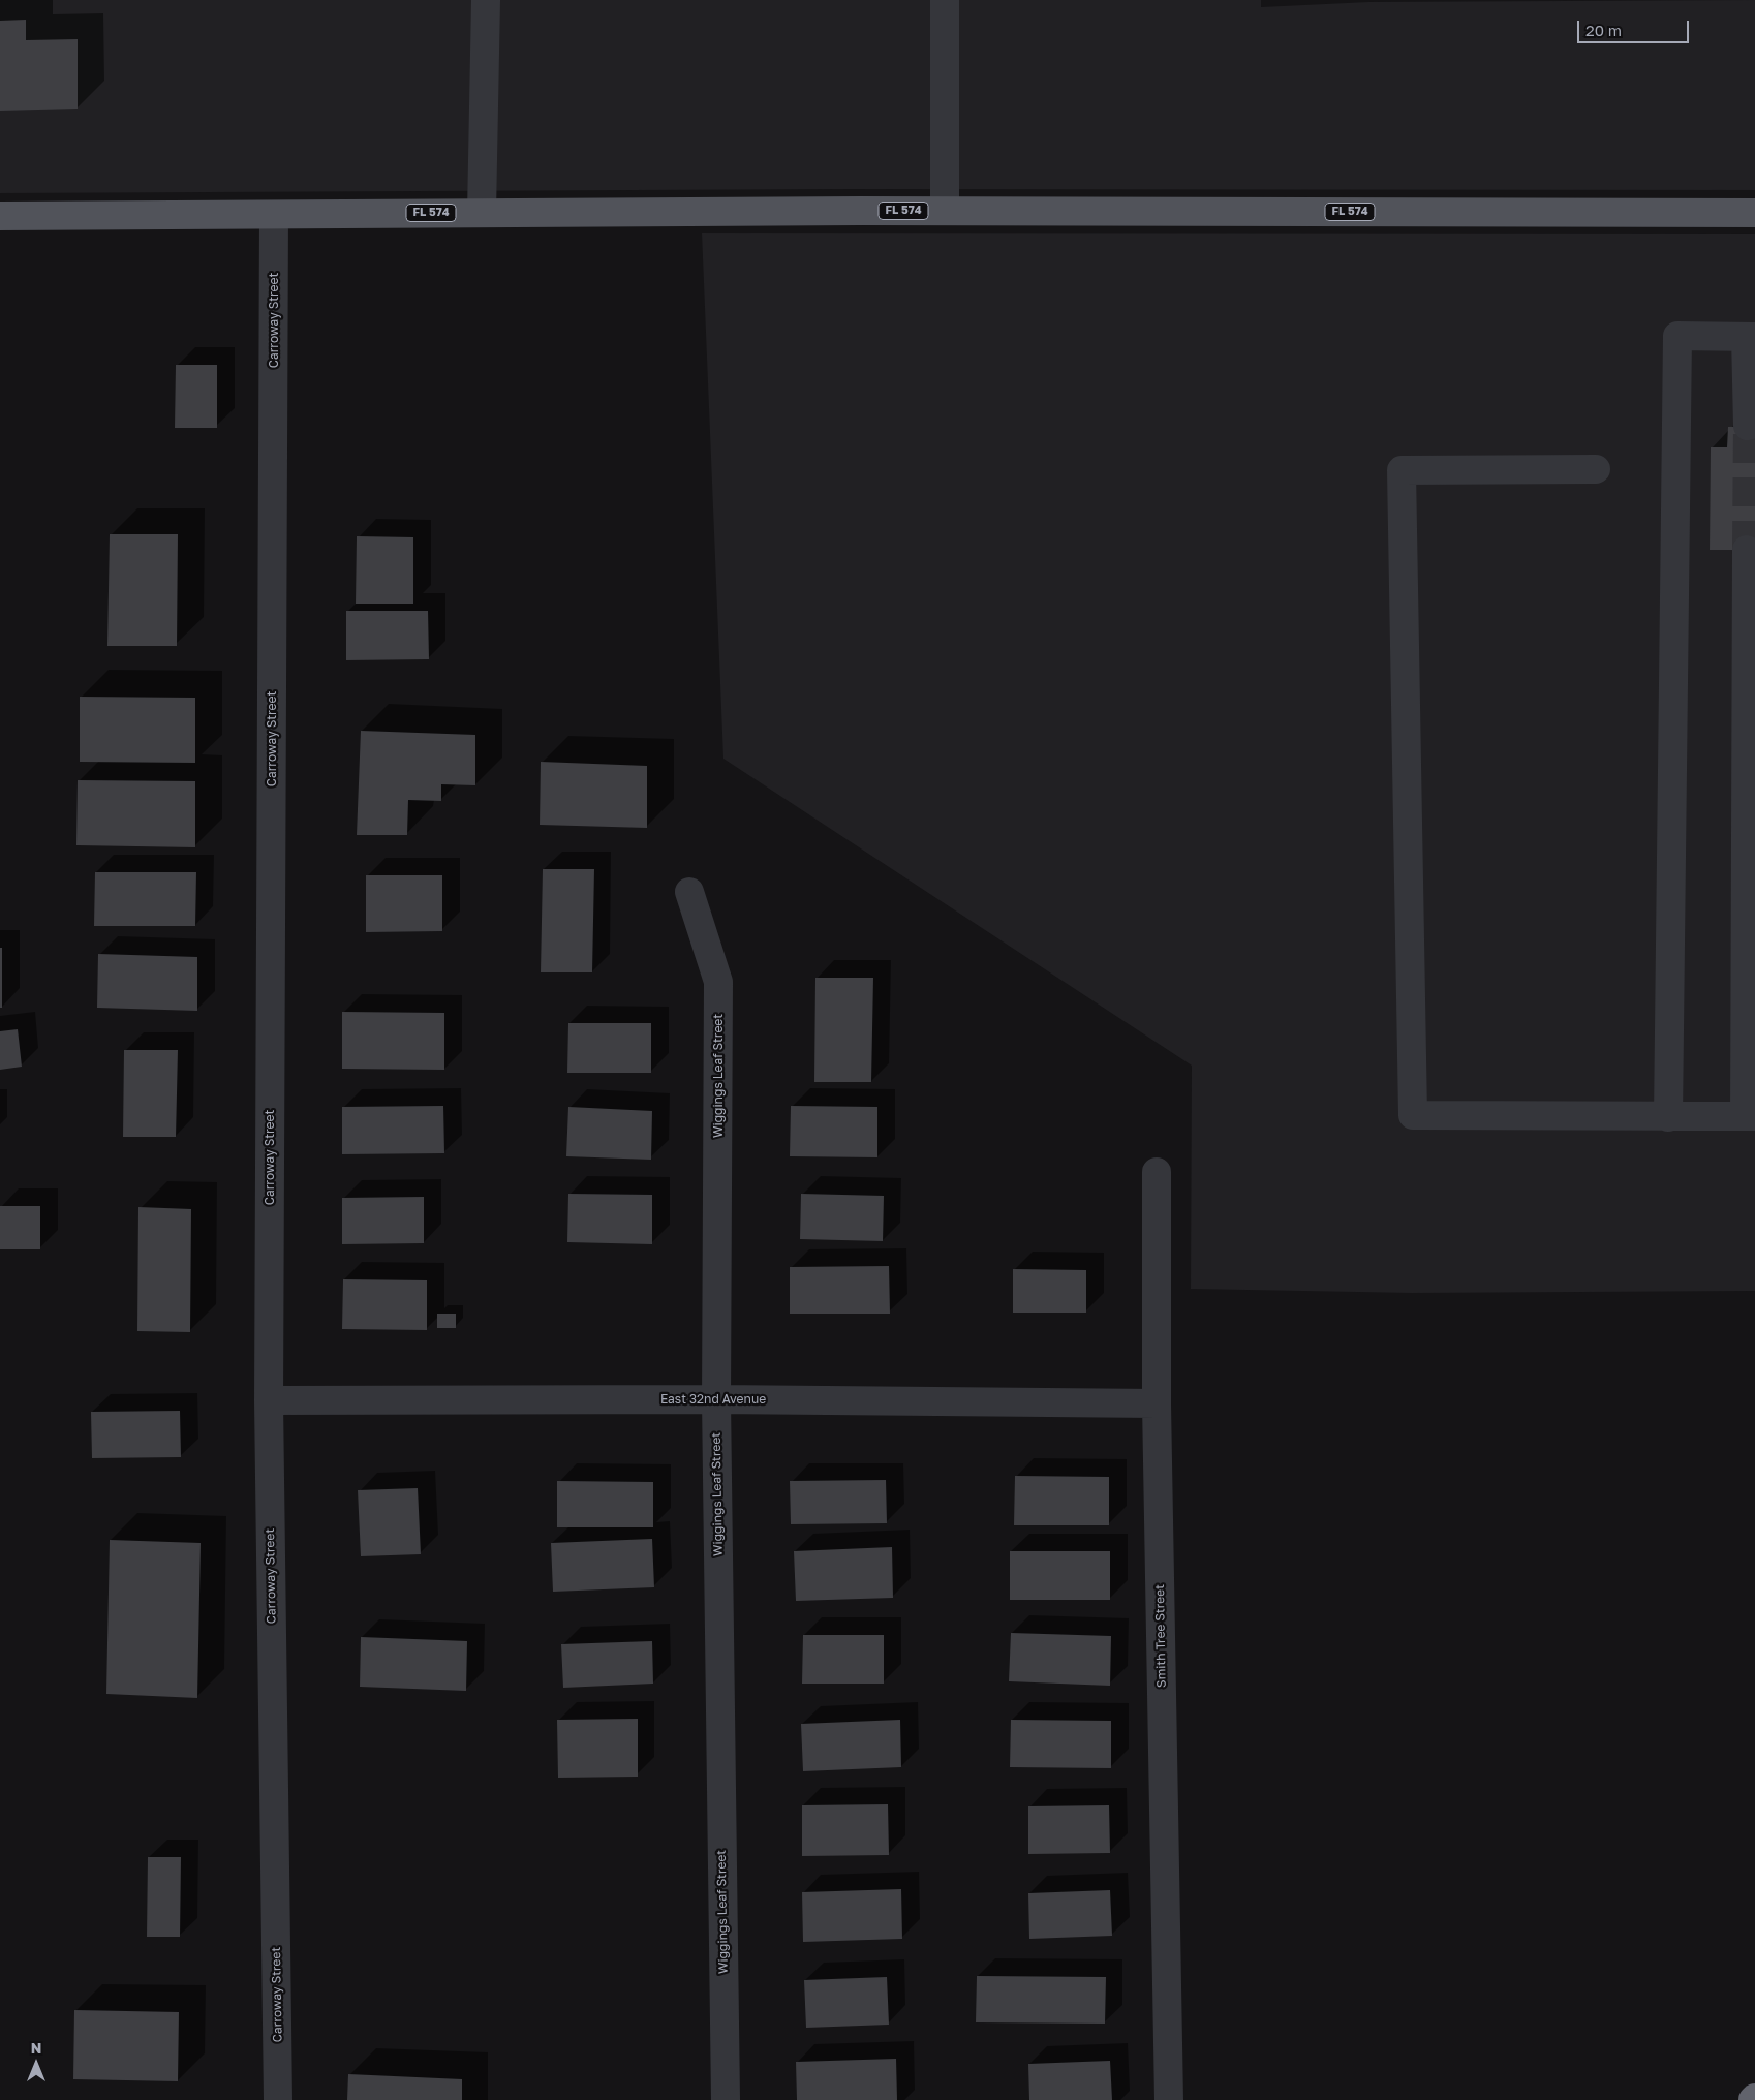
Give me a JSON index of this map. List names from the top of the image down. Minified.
{"streets":{"main road":["FL 574"],"street":["Carroway Street","Wiggings Leaf Street","East 32nd Avenue","Smith Tree Street"]},"crossings":[["FL 574","Carroway Street"],["Carroway Street","East 32nd Avenue"],["Wiggings Leaf Street","East 32nd Avenue"],["East 32nd Avenue","Smith Tree Street"]],"scale_bar":"20 m","north":"top"}
